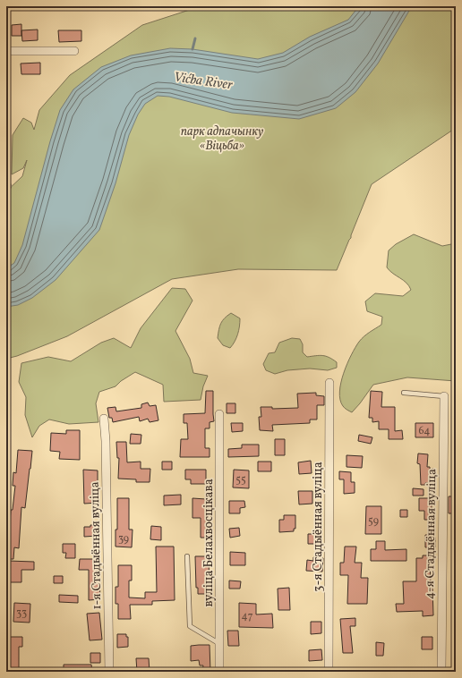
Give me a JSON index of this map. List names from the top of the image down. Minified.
{"streets":{"street":["3-я Стадыённая вуліца","4-я Стадыённая вуліца","вуліца Белахвосцікава","1-я Стадыённая вуліца"]},"water":["Vićba River"],"parks":["парк адпачынку «Віцьба»"],"house_numbers":["64","55","59","39","33","47"]}
